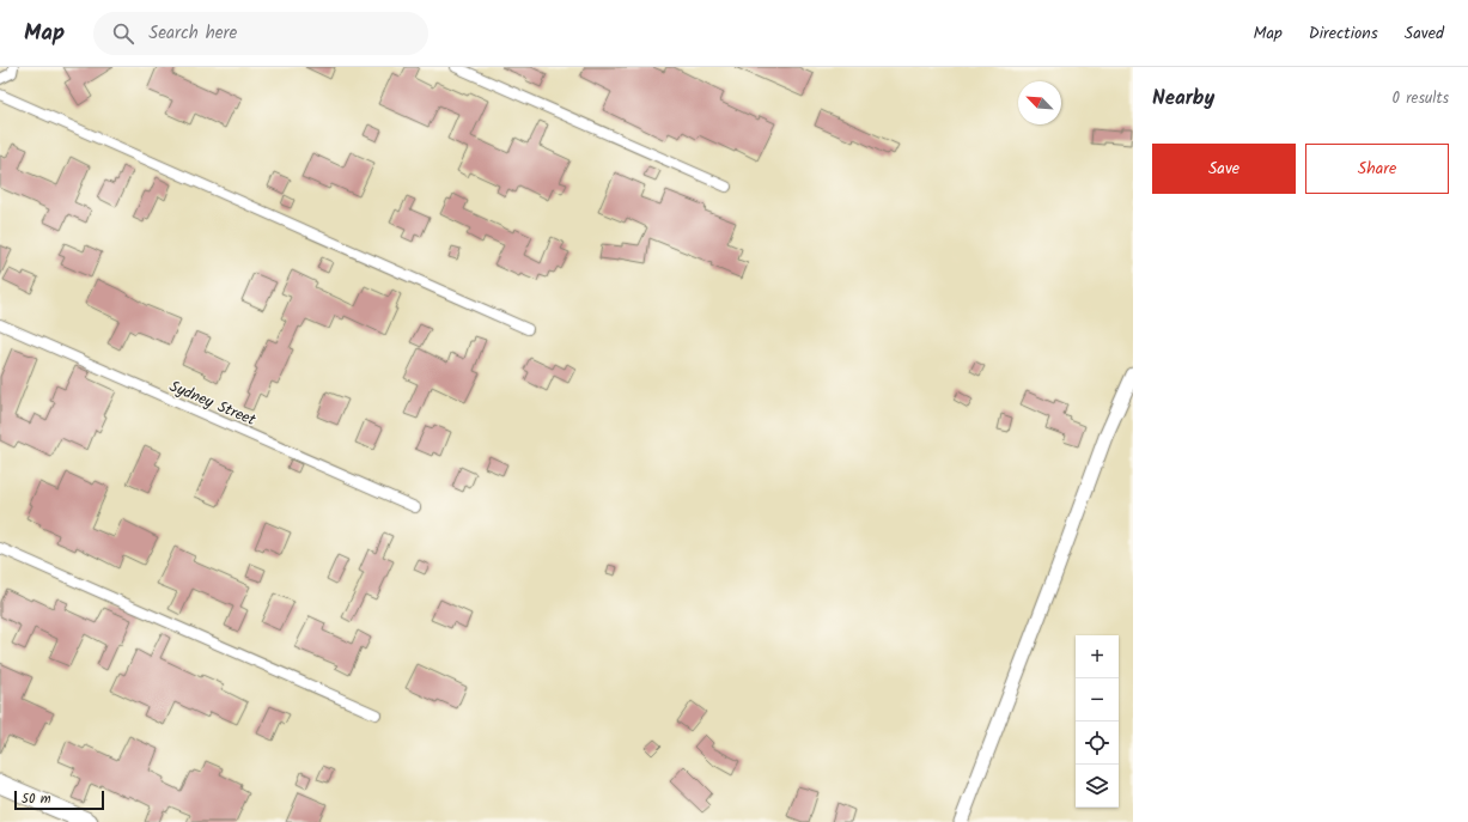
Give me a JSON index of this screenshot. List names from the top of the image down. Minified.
{"streets":{"street":["Sydney Street"]},"scale_bar":"50 m","north":"top left","page":{"header":"Map","search":"Search here","nav":["Map","Directions","Saved"],"heading":["Nearby","0 results"],"buttons":["Save","Share"],"map_buttons":["+","−"],"scale":"50 m"}}
